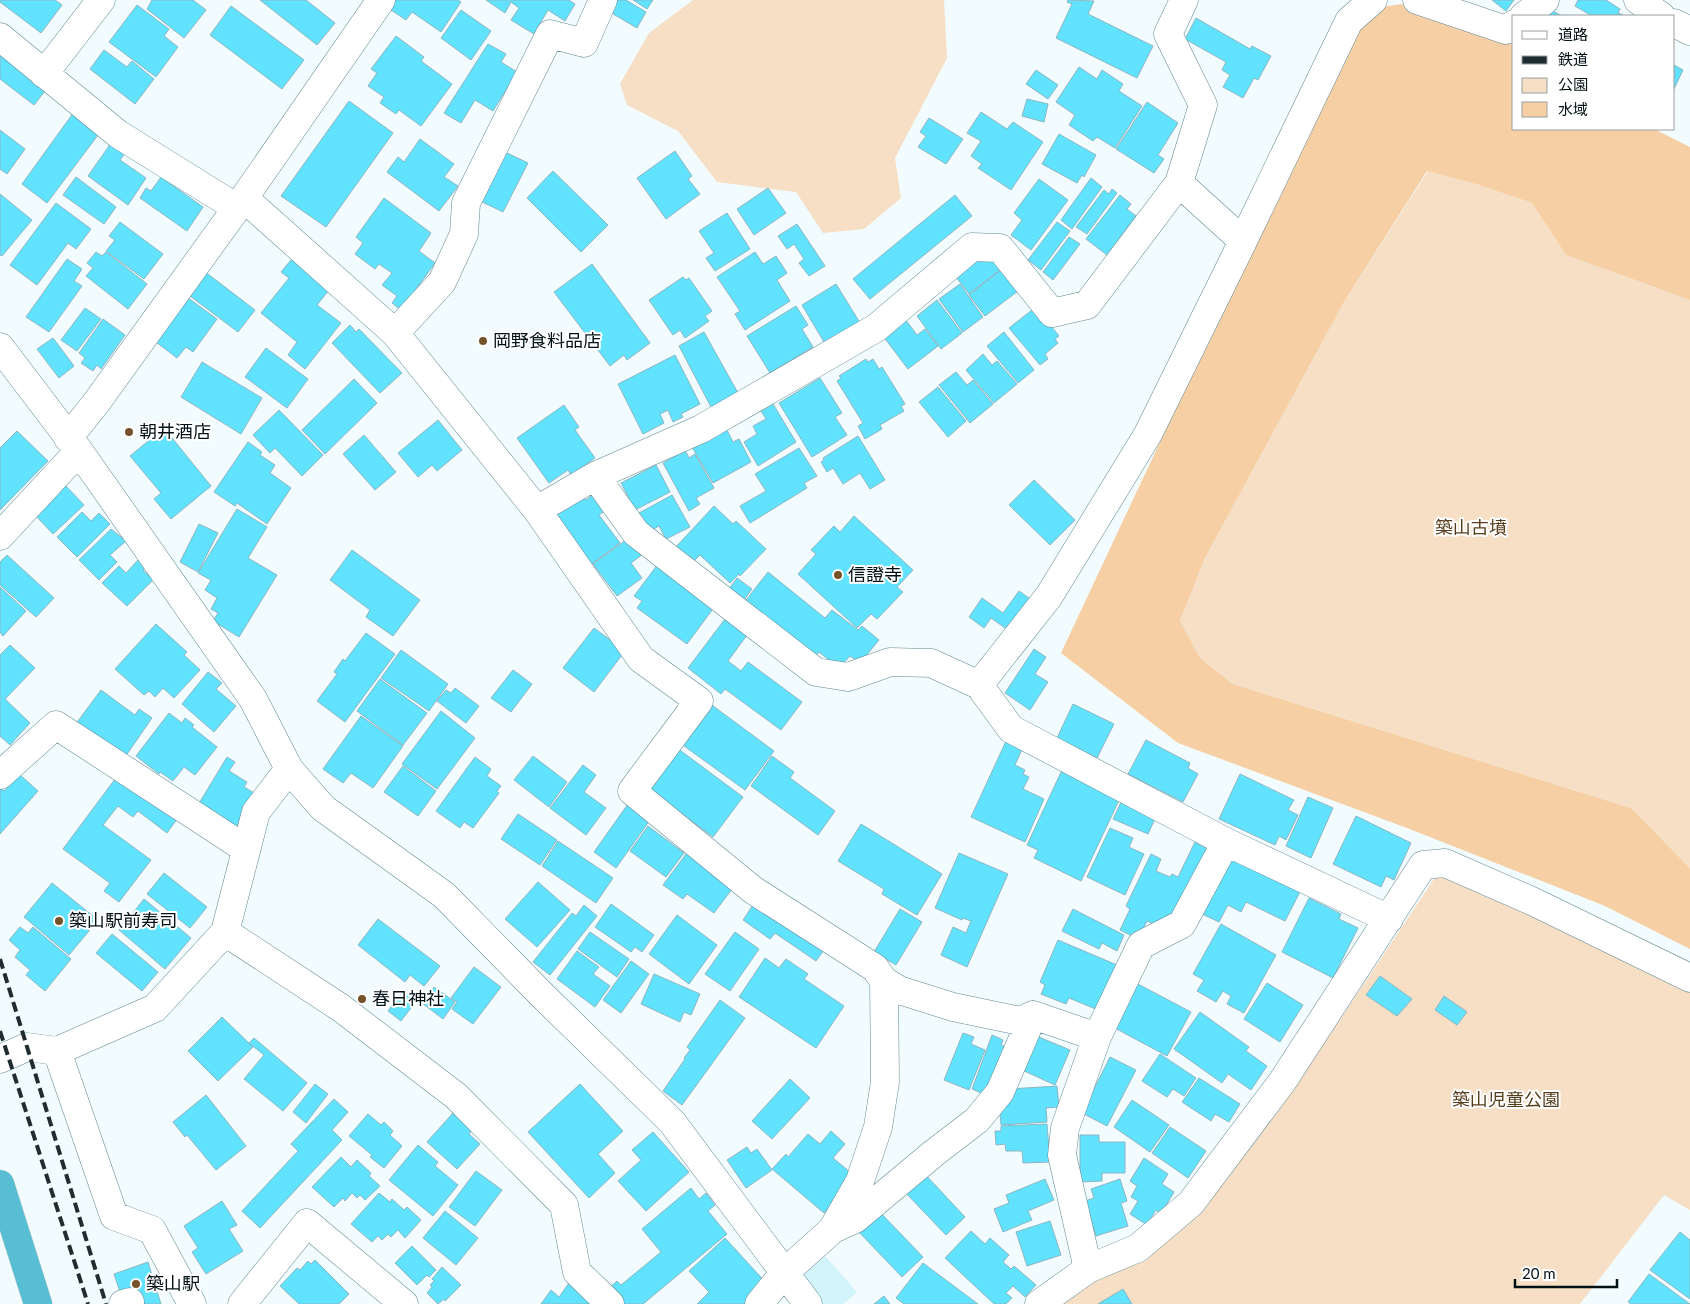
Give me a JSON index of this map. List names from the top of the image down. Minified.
{"parks":["築山古墳","築山児童公園"],"places":["岡野食料品店","朝井酒店","信證寺","築山駅前寿司","春日神社","築山駅"],"legend":["道路","鉄道","公園","水域"],"scale_bar":"20 m"}
